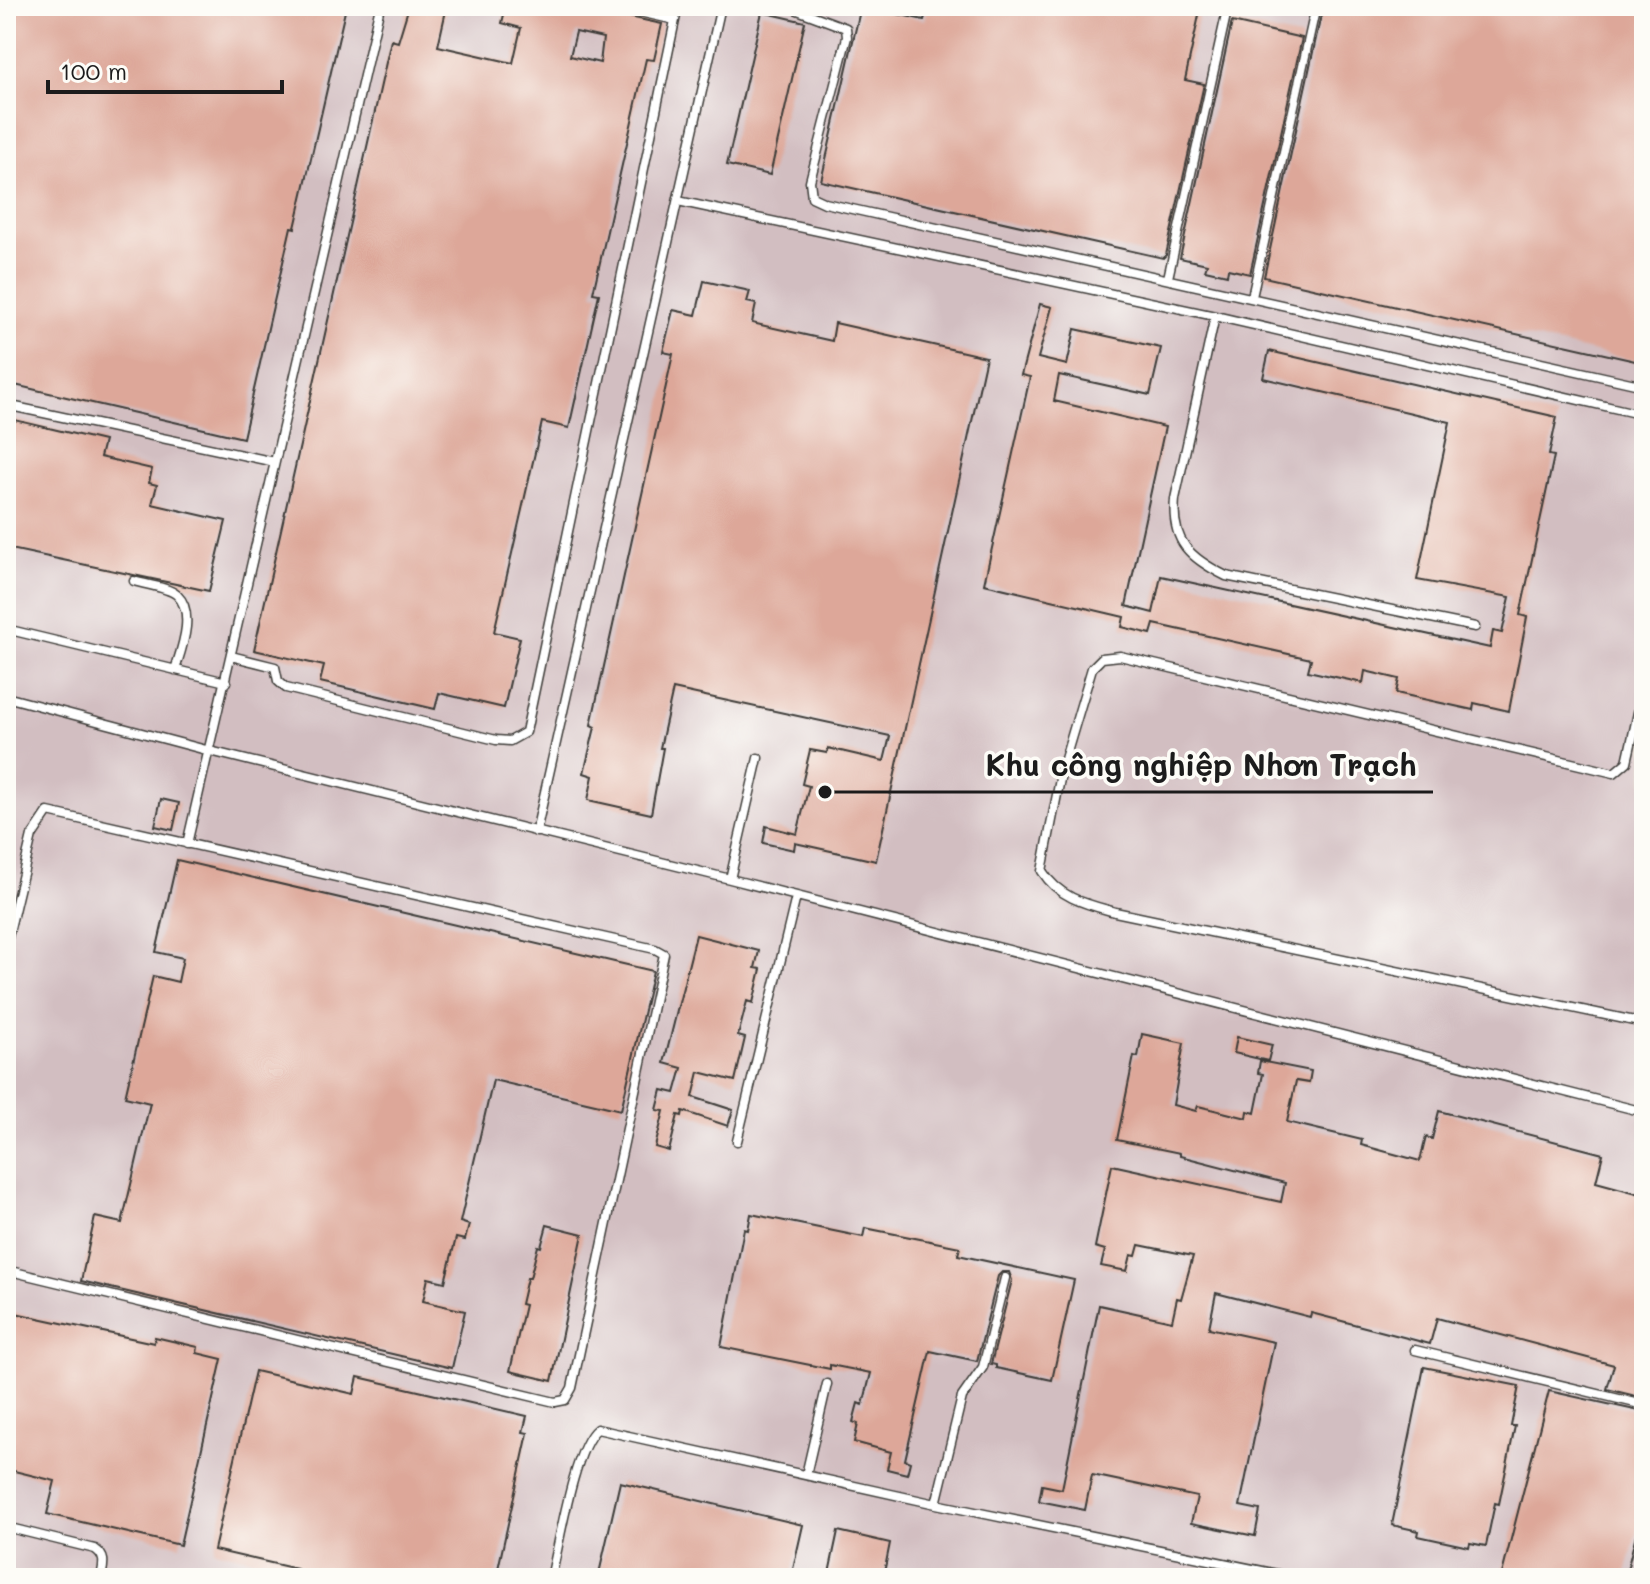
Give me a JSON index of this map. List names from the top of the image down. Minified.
{"places":["Khu công nghiệp Nhơn Trạch"],"scale_bar":"100 m"}
